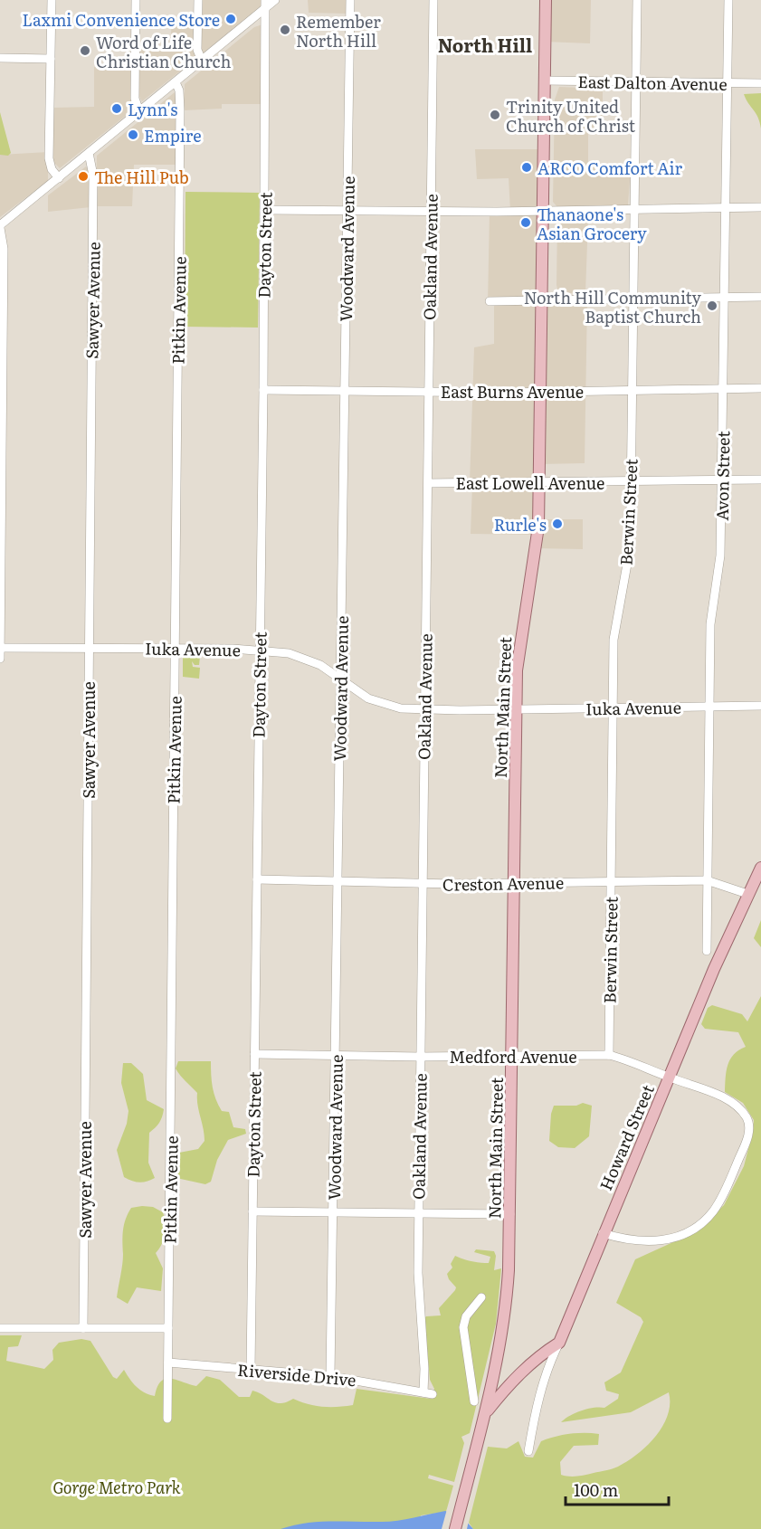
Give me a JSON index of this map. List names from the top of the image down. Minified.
{"streets":{"main road":["North Main Street","Howard Street"],"street":["East Dalton Avenue","Dayton Street","Woodward Avenue","Oakland Avenue","Sawyer Avenue","Pitkin Avenue","East Burns Avenue","Avon Street","East Lowell Avenue","Berwin Street","Iuka Avenue","Creston Avenue","Medford Avenue","Riverside Drive"]},"crossings":[["East Dalton Avenue","Avon Street"],["East Dalton Avenue","Berwin Street"],["East Dalton Avenue","North Main Street"],["Dayton Street","East Burns Avenue"],["Dayton Street","Iuka Avenue"],["Dayton Street","Creston Avenue"],["Dayton Street","Medford Avenue"],["Dayton Street","Riverside Drive"],["Woodward Avenue","East Burns Avenue"],["Woodward Avenue","Iuka Avenue"],["Woodward Avenue","Creston Avenue"],["Woodward Avenue","Medford Avenue"],["Woodward Avenue","Riverside Drive"],["Oakland Avenue","East Burns Avenue"],["Oakland Avenue","East Lowell Avenue"],["Oakland Avenue","Iuka Avenue"],["Oakland Avenue","Creston Avenue"],["Oakland Avenue","Medford Avenue"],["Oakland Avenue","Riverside Drive"],["Sawyer Avenue","Iuka Avenue"],["Pitkin Avenue","Iuka Avenue"],["Pitkin Avenue","Riverside Drive"],["East Burns Avenue","Avon Street"],["East Burns Avenue","Berwin Street"],["East Burns Avenue","North Main Street"],["Avon Street","East Lowell Avenue"],["Avon Street","Iuka Avenue"],["Avon Street","Creston Avenue"],["East Lowell Avenue","Berwin Street"],["East Lowell Avenue","North Main Street"],["Berwin Street","Iuka Avenue"],["Berwin Street","Creston Avenue"],["Berwin Street","Medford Avenue"],["Iuka Avenue","North Main Street"],["North Main Street","Creston Avenue"],["North Main Street","Medford Avenue"],["Creston Avenue","Howard Street"],["Medford Avenue","Howard Street"]],"districts":["North Hill"],"parks":["Gorge Metro Park"],"places":["Laxmi Convenience Store","Remember North Hill","Word of Life Christian Church","Lynn's","Trinity United Church of Christ","Empire","ARCO Comfort Air","The Hill Pub","Thanaone's Asian Grocery","North Hill Community Baptist Church","Rurle's"],"scale_bar":"100 m"}
